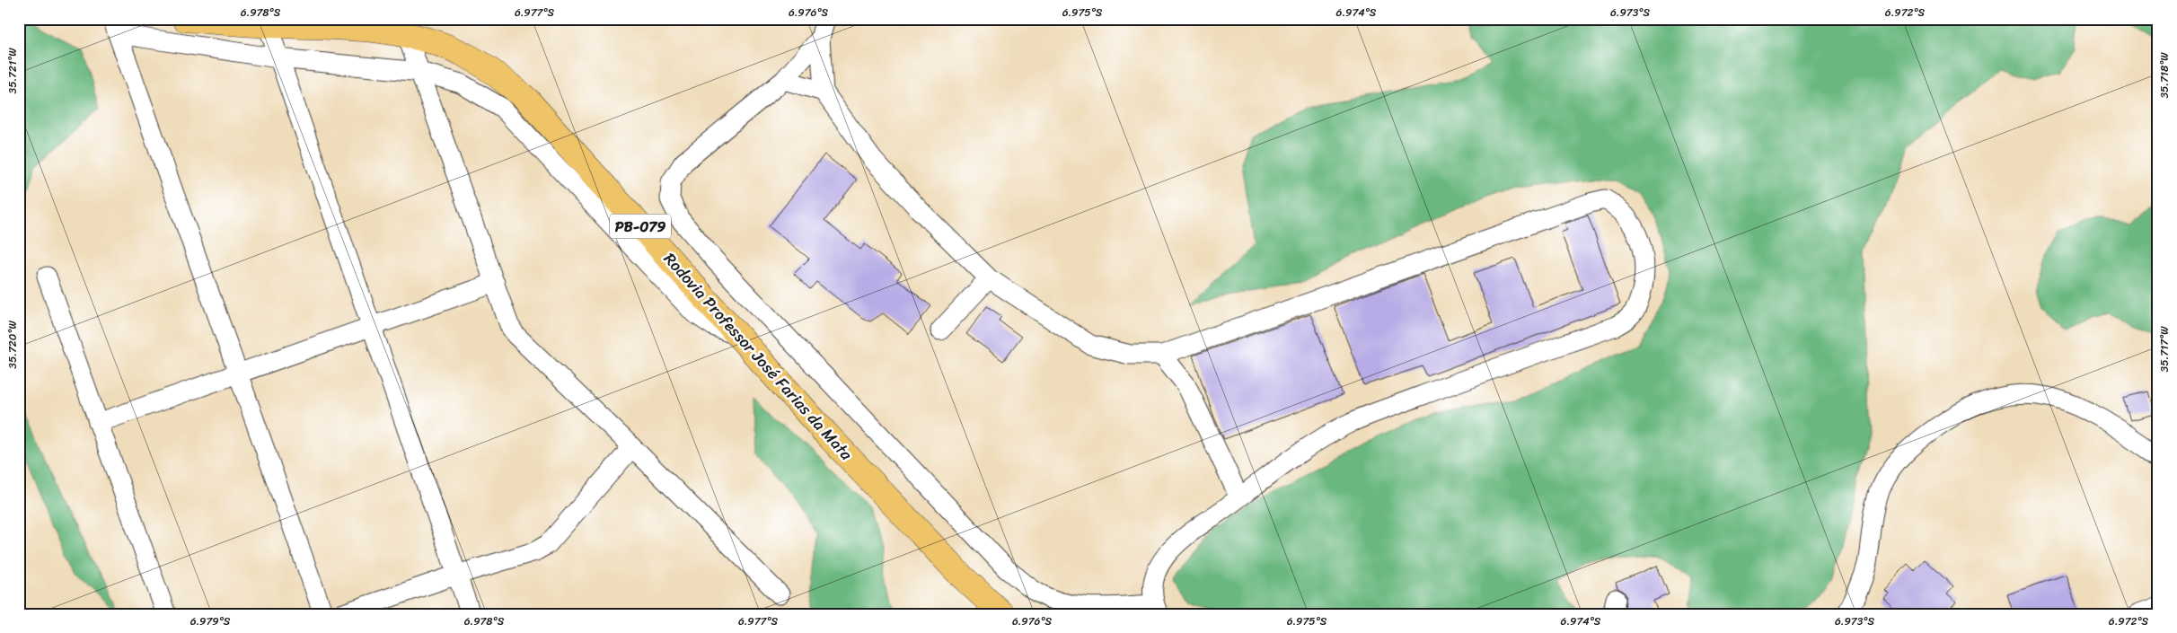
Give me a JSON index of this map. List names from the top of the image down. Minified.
{"streets":{"main road":["PB-079","Rodovia Professor José Farias da Mata"]},"coordinates":["6.978°S","6.977°S","6.976°S","6.975°S","6.974°S","6.973°S","6.972°S","35.721°W","35.718°W","35.720°W","35.717°W","6.979°S"]}
